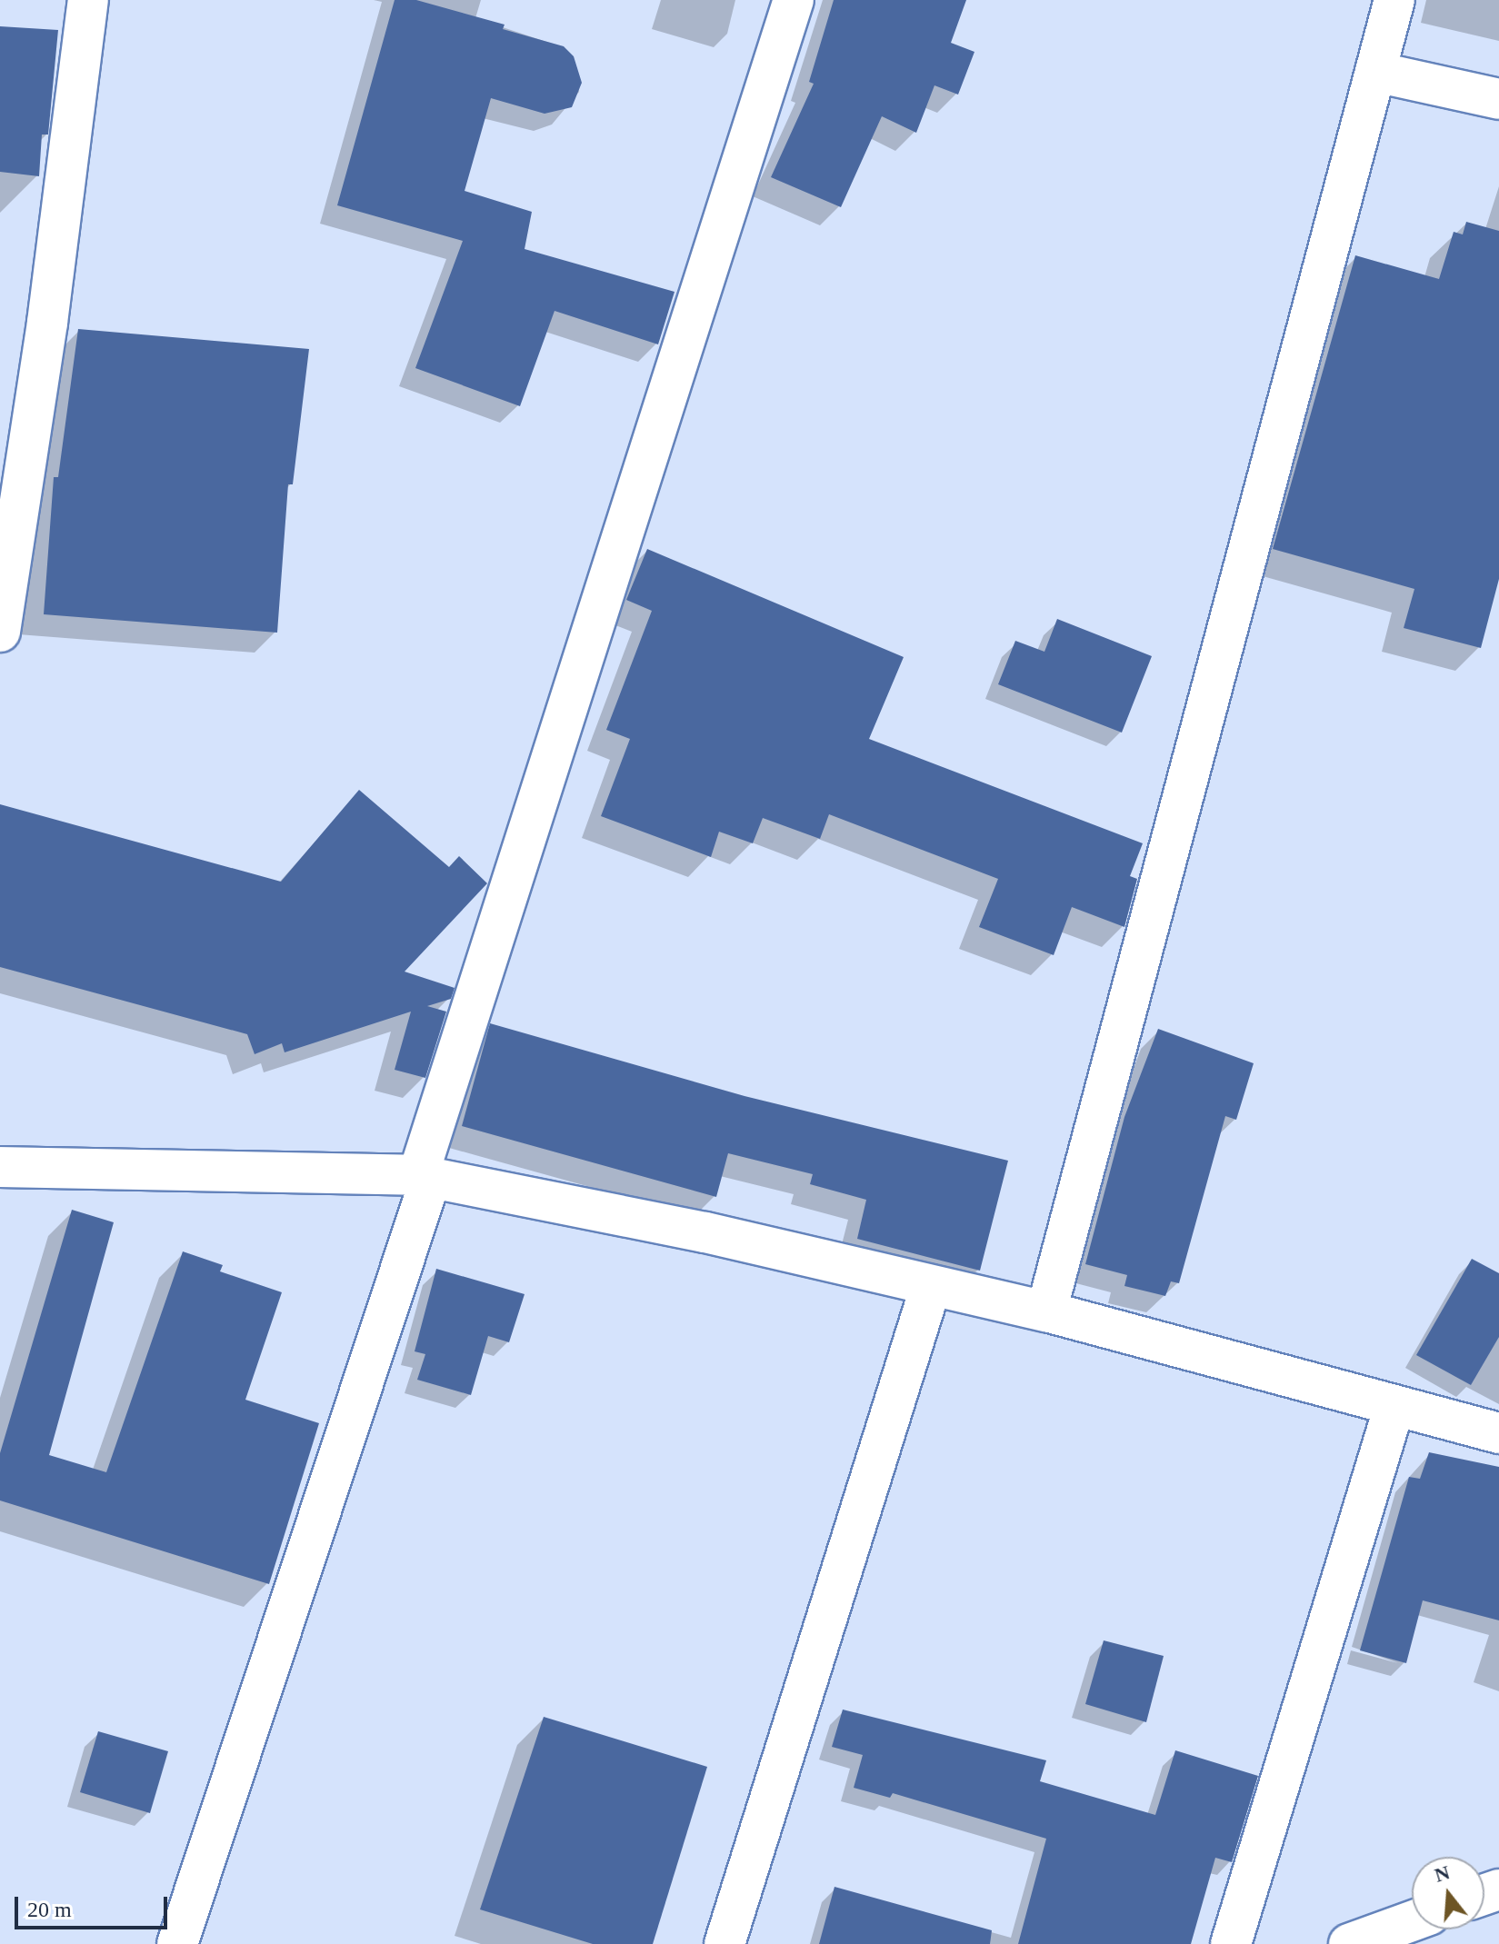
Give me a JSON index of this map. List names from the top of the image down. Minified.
{"scale_bar":"20 m","north":"top"}
